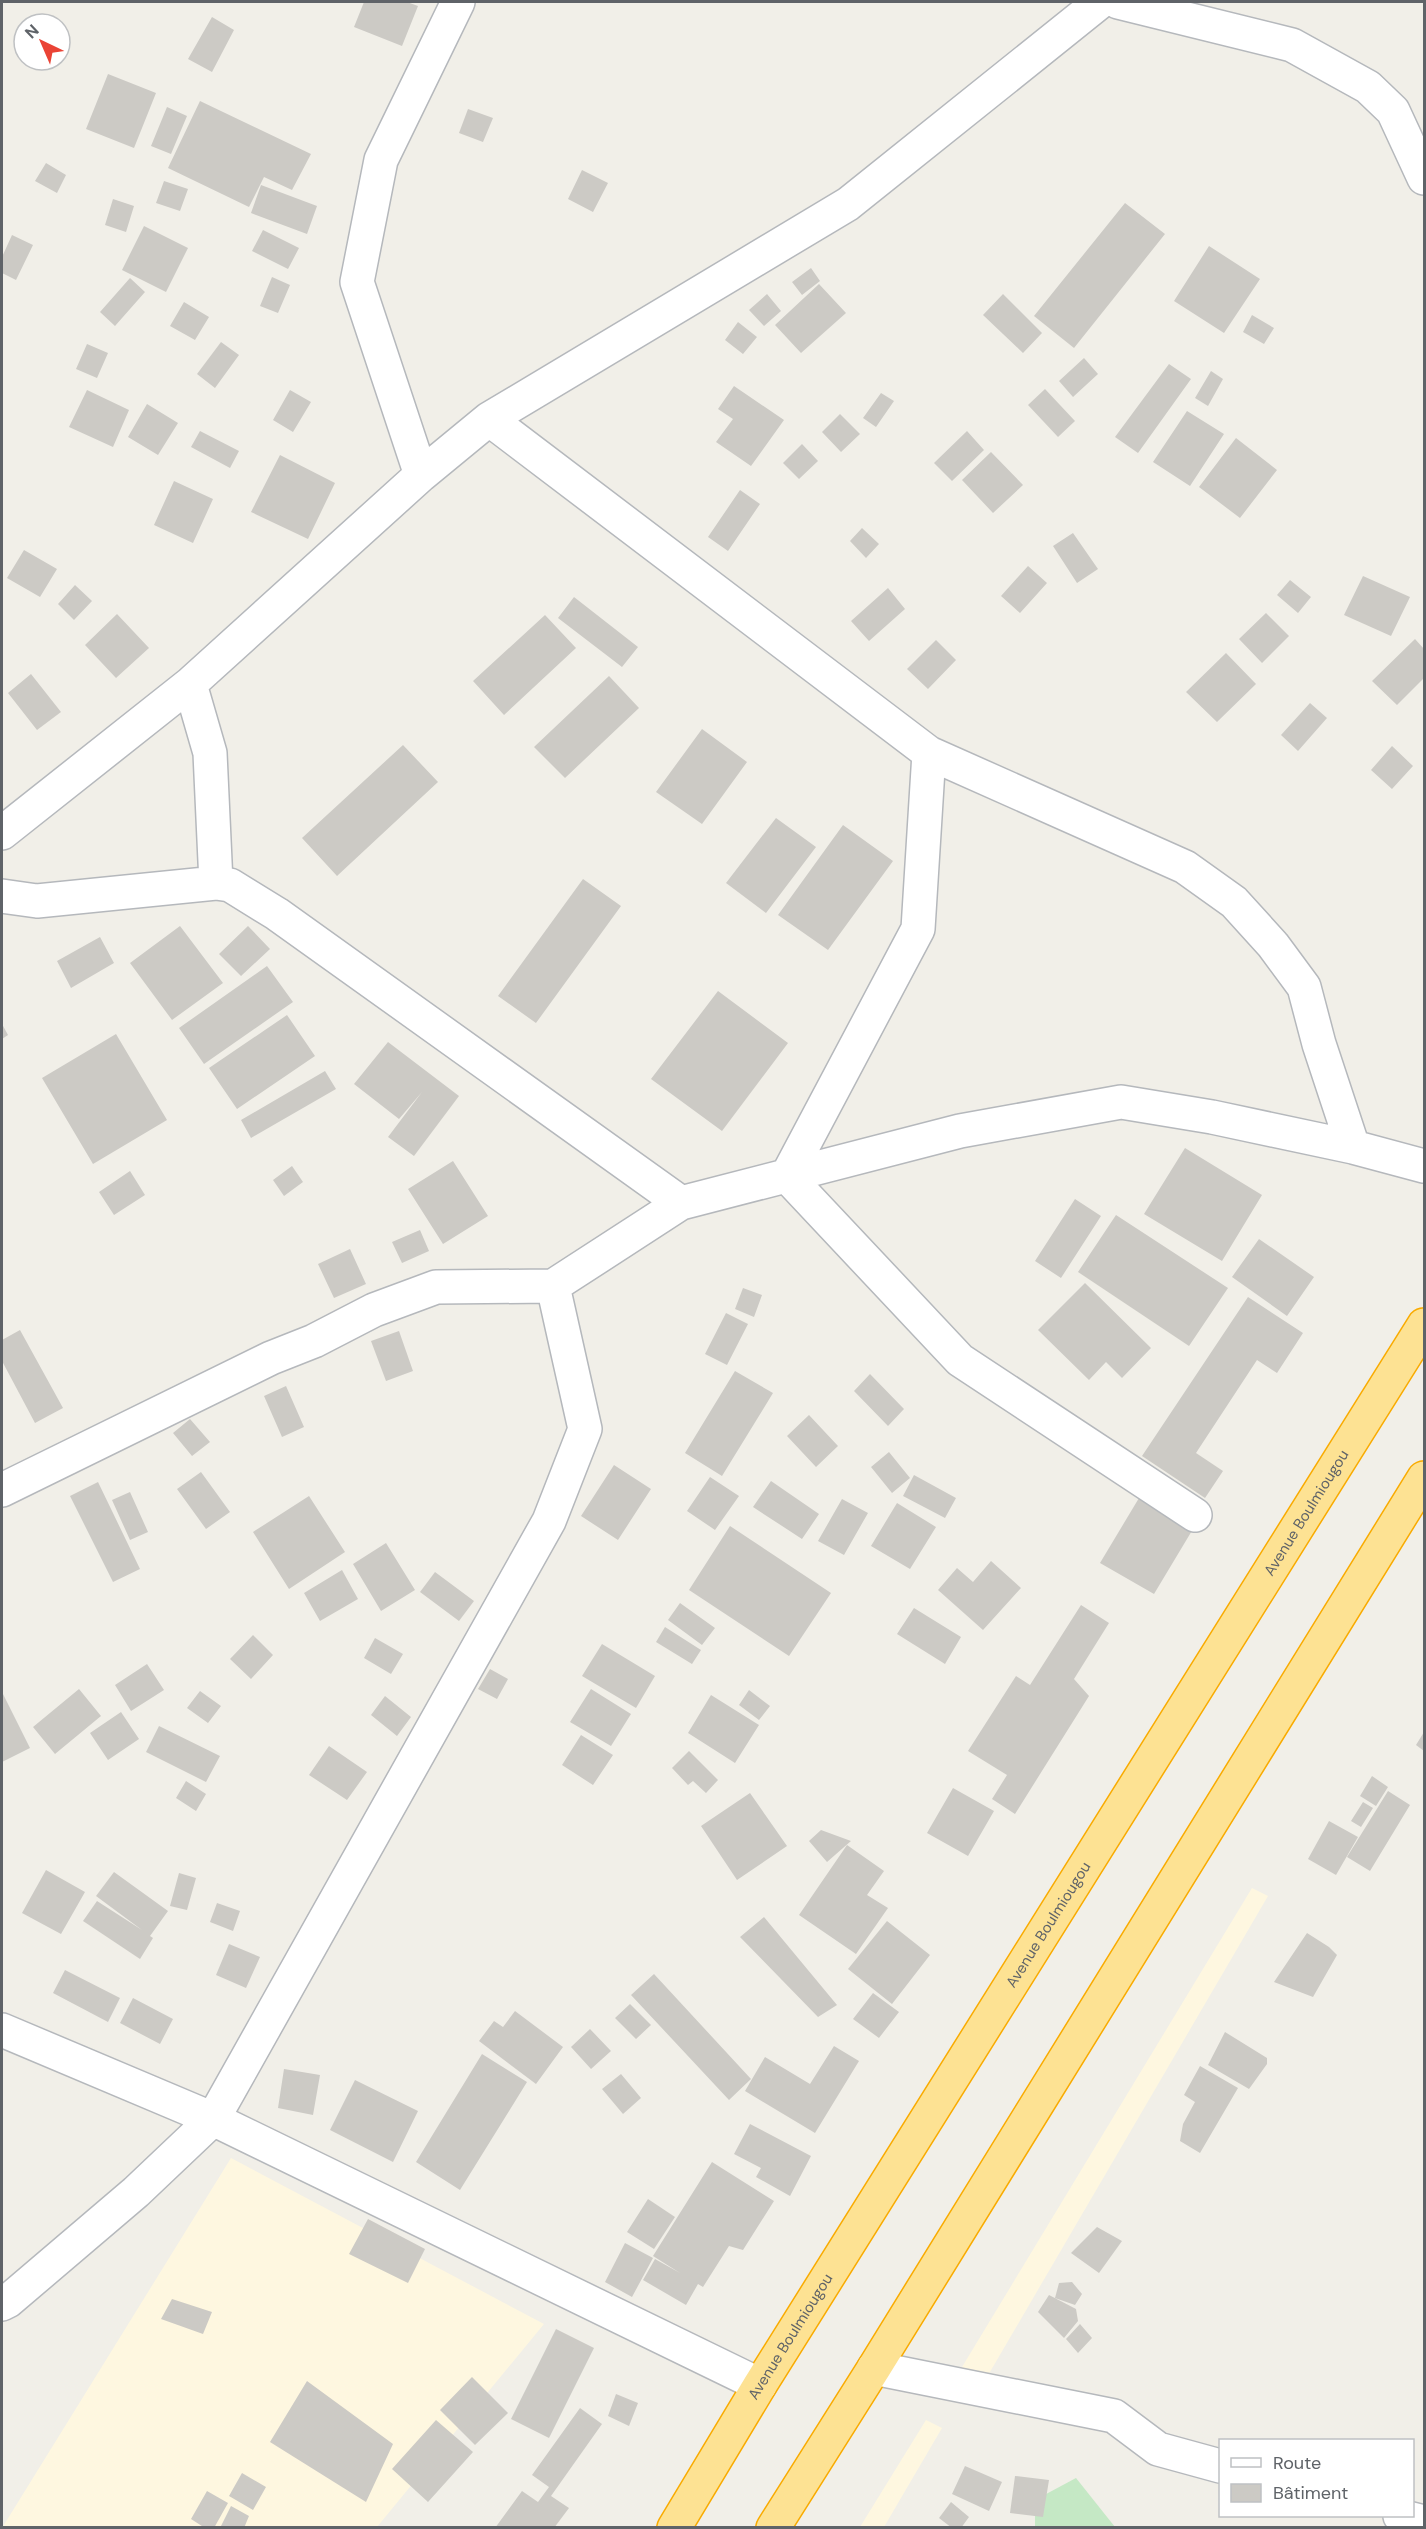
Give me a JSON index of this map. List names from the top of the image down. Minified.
{"streets":{"highway":["Avenue Boulmiougou"]},"legend":["Route","Bâtiment"],"north":"top left"}
